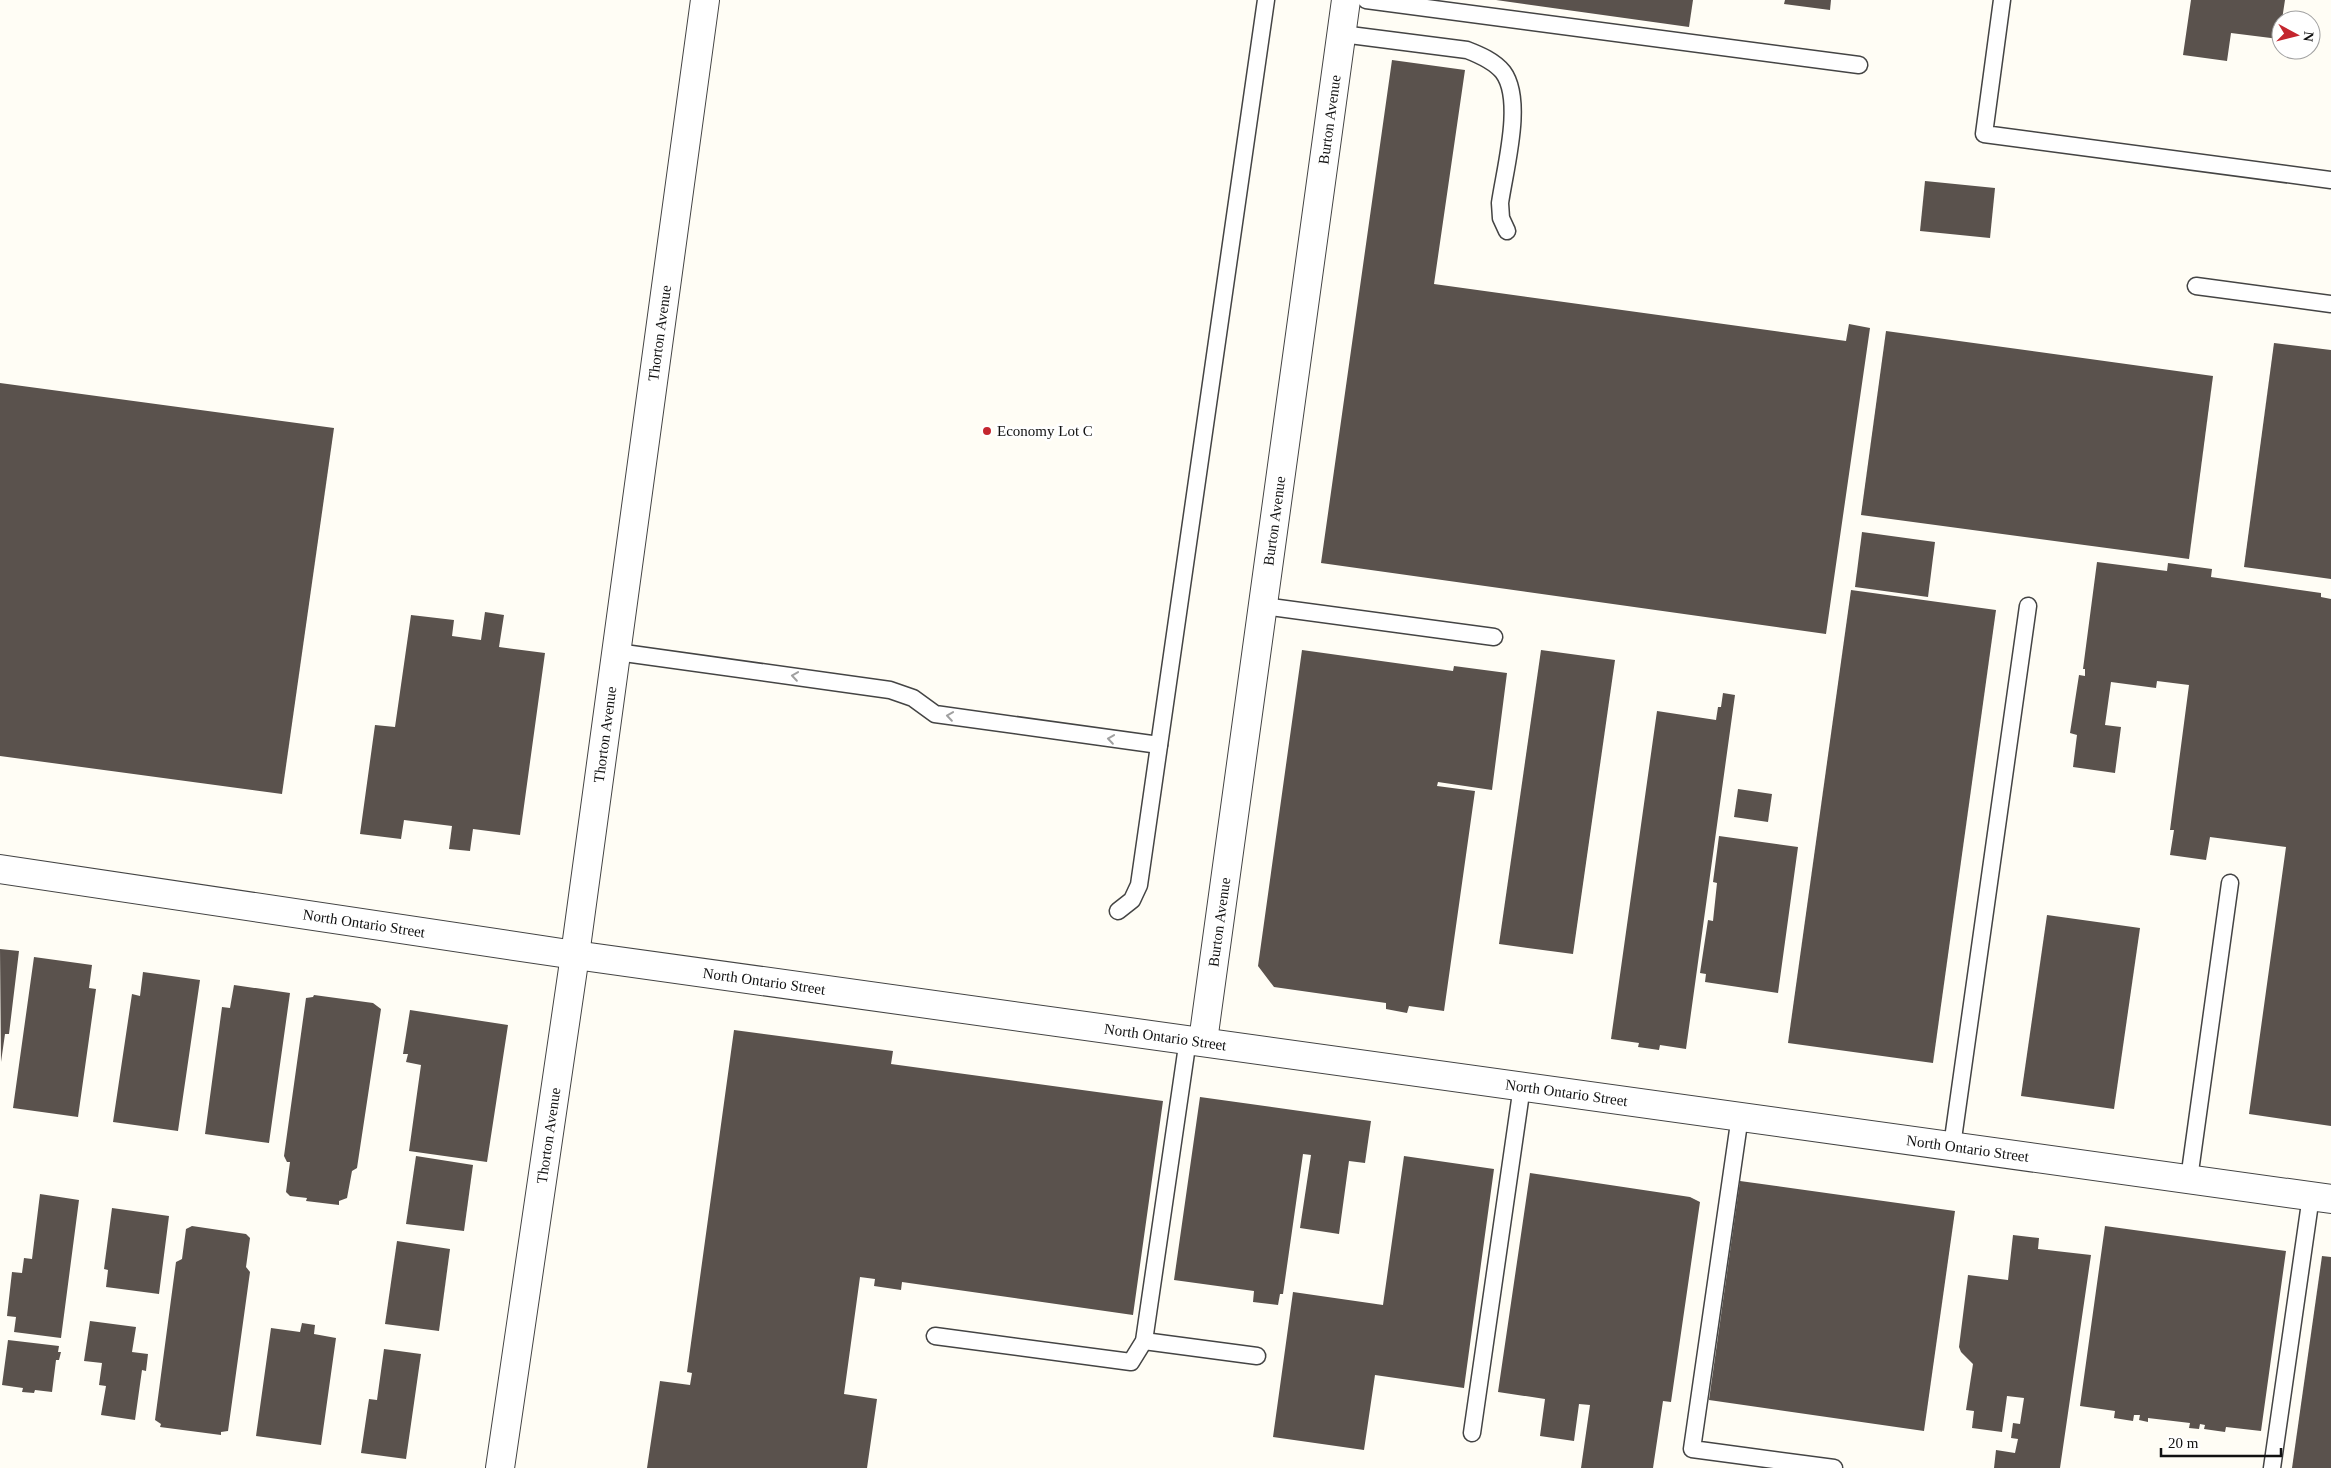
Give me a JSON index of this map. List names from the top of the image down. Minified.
{"streets":{"street":["Burton Avenue","Thorton Avenue","North Ontario Street"]},"crossings":[["Burton Avenue","North Ontario Street"],["Thorton Avenue","North Ontario Street"]],"places":["Economy Lot C"],"scale_bar":"20 m","north":"right"}
